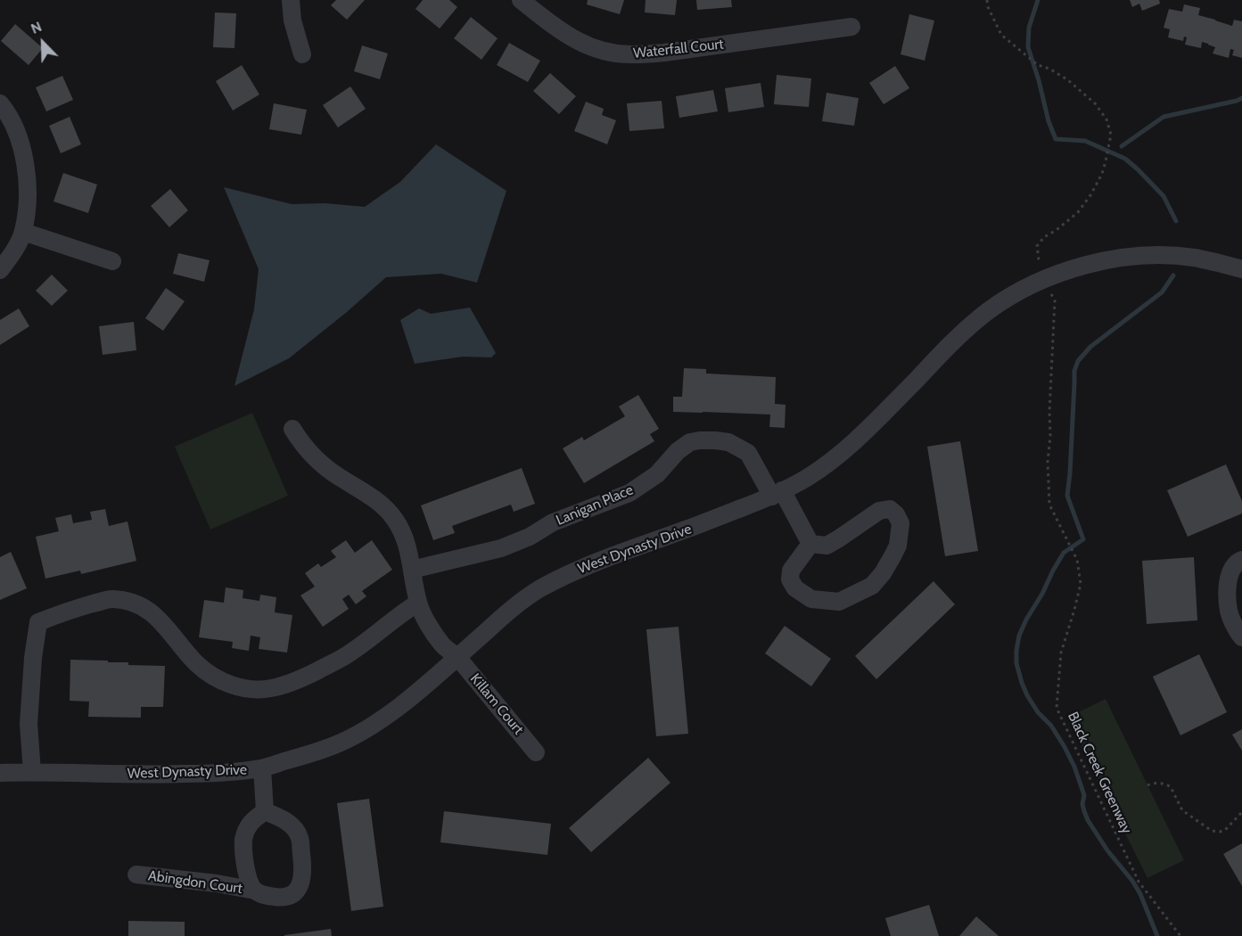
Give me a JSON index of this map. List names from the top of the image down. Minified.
{"streets":{"street":["Waterfall Court","Lanigan Place","West Dynasty Drive","Killam Court","Abingdon Court"],"path":["Black Creek Greenway"]},"crossings":[["Lanigan Place","West Dynasty Drive"],["Lanigan Place","Killam Court"],["West Dynasty Drive","Killam Court"]],"north":"top left"}
